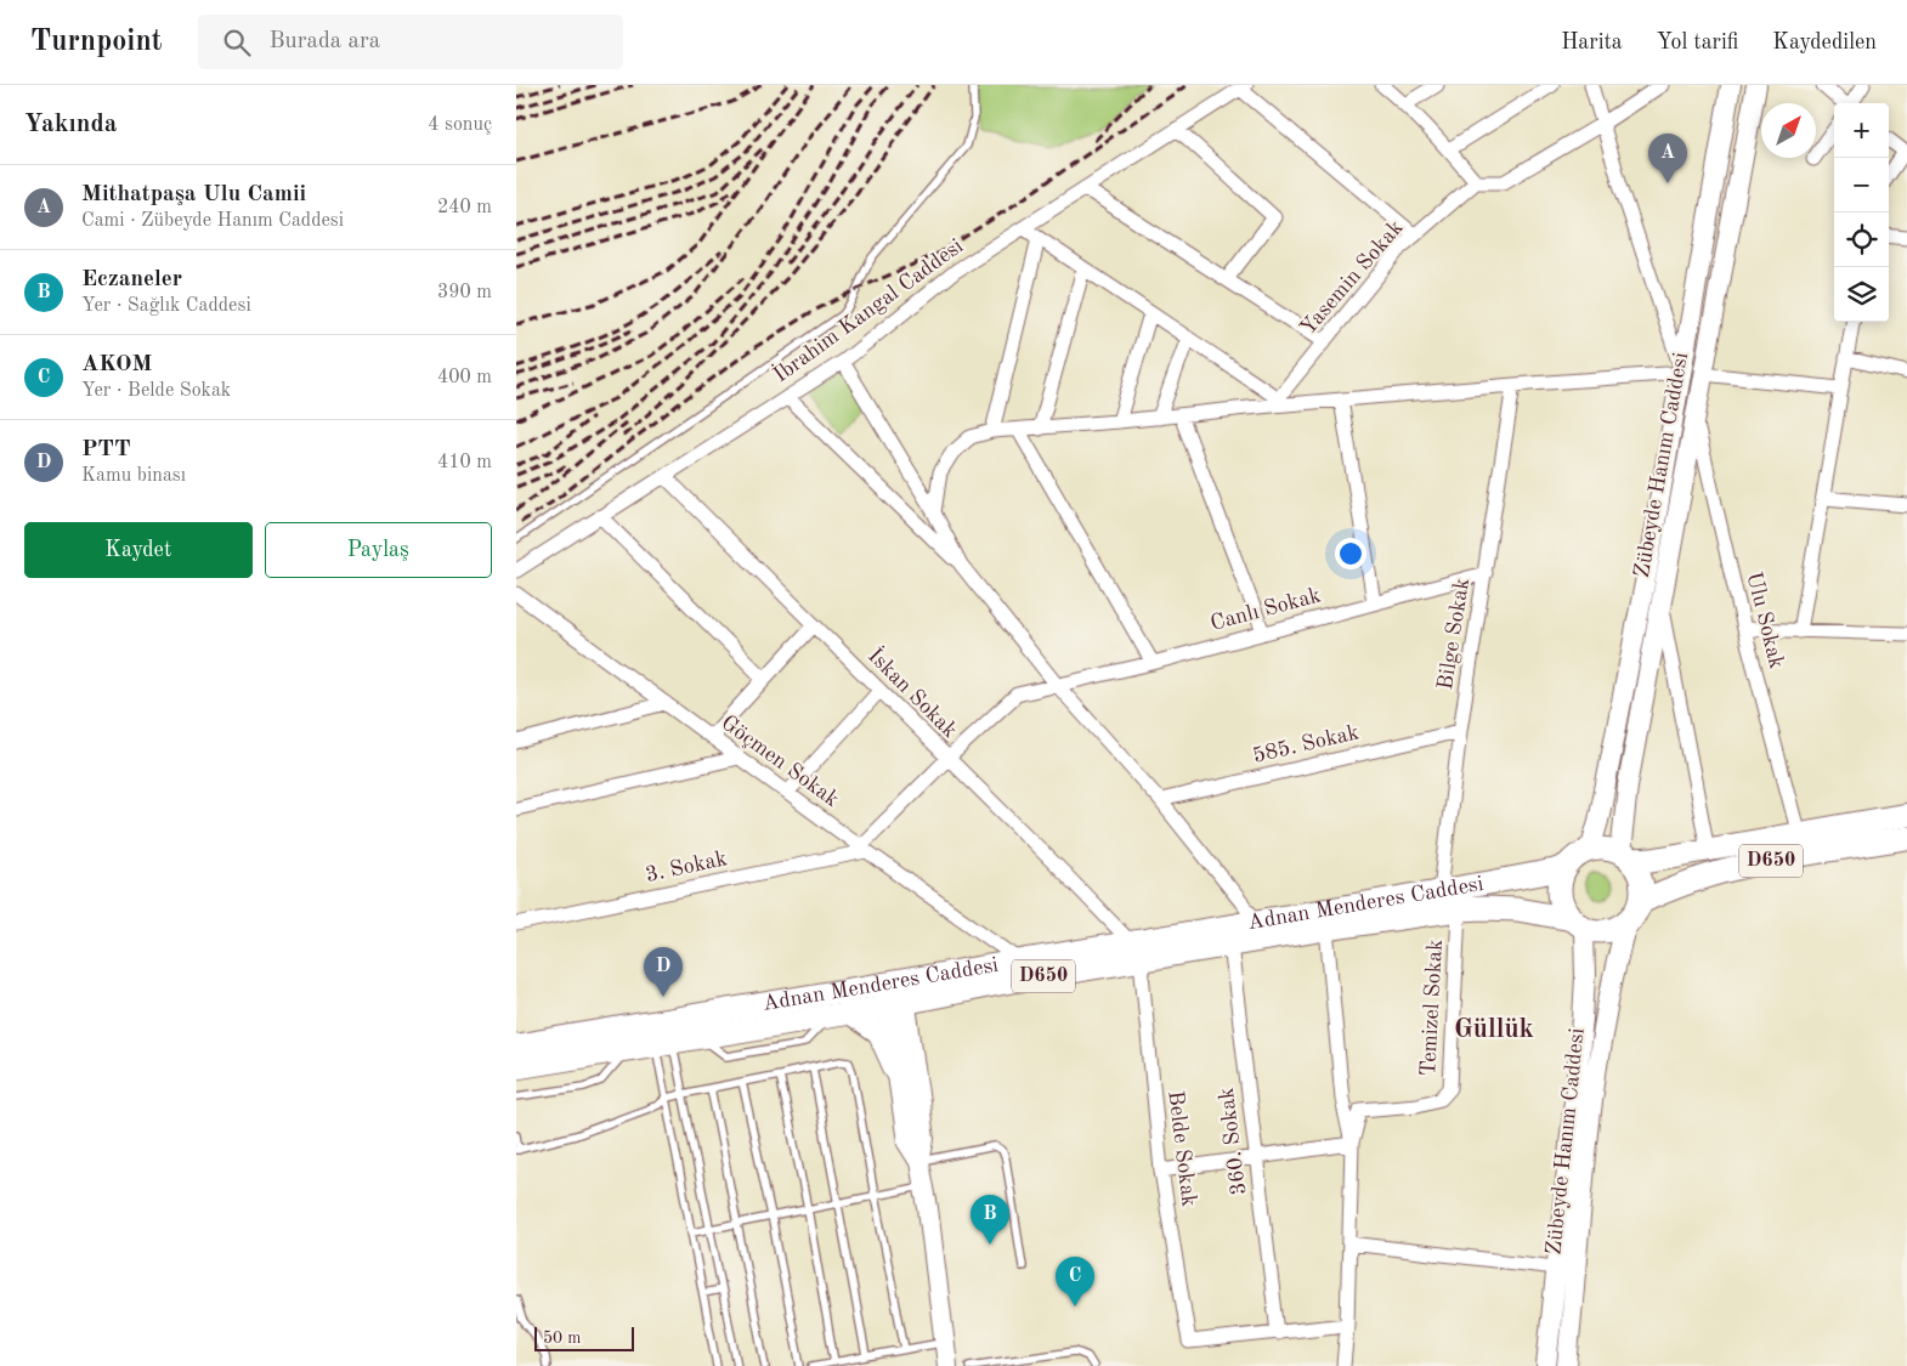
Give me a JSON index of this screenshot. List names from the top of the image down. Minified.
{"streets":{"main road":["Zübeyde Hanım Caddesi","D650","Adnan Menderes Caddesi"],"street":["Yasemin Sokak","İbrahim Kangal Caddesi","Canlı Sokak","Ulu Sokak","Bilge Sokak","İskan Sokak","585. Sokak","Göçmen Sokak","3. Sokak","Temizel Sokak","360. Sokak","Belde Sokak"]},"crossings":[["İbrahim Kangal Caddesi","İskan Sokak"],["Zübeyde Hanım Caddesi","Ulu Sokak"],["Zübeyde Hanım Caddesi","D650"],["Zübeyde Hanım Caddesi","Adnan Menderes Caddesi"],["Canlı Sokak","Bilge Sokak"],["Canlı Sokak","İskan Sokak"],["Canlı Sokak","Göçmen Sokak"],["Canlı Sokak","3. Sokak"],["Bilge Sokak","585. Sokak"],["Bilge Sokak","Adnan Menderes Caddesi"],["İskan Sokak","Adnan Menderes Caddesi"],["İskan Sokak","Belde Sokak"],["Göçmen Sokak","3. Sokak"],["Göçmen Sokak","Adnan Menderes Caddesi"],["D650","Adnan Menderes Caddesi"],["Adnan Menderes Caddesi","Temizel Sokak"],["Adnan Menderes Caddesi","360. Sokak"],["Adnan Menderes Caddesi","Belde Sokak"],["360. Sokak","Belde Sokak"]],"districts":["Güllük"],"scale_bar":"50 m","north":"top right","page":{"header":"Turnpoint","search":"Burada ara","nav":["Harita","Yol tarifi","Kaydedilen"],"heading":["Yakında","4 sonuç"],"map_buttons":["+","−"],"pins":["A","D","B","C"],"list":[{"mark":"A","name":"Mithatpaşa Ulu Camii","note":"Cami · Zübeyde Hanım Caddesi","value":"240 m"},{"mark":"B","name":"Eczaneler","note":"Yer · Sağlık Caddesi","value":"390 m"},{"mark":"C","name":"AKOM","note":"Yer · Belde Sokak","value":"400 m"},{"mark":"D","name":"PTT","note":"Kamu binası","value":"410 m"}],"buttons":["Kaydet","Paylaş"],"scale":"50 m"}}
